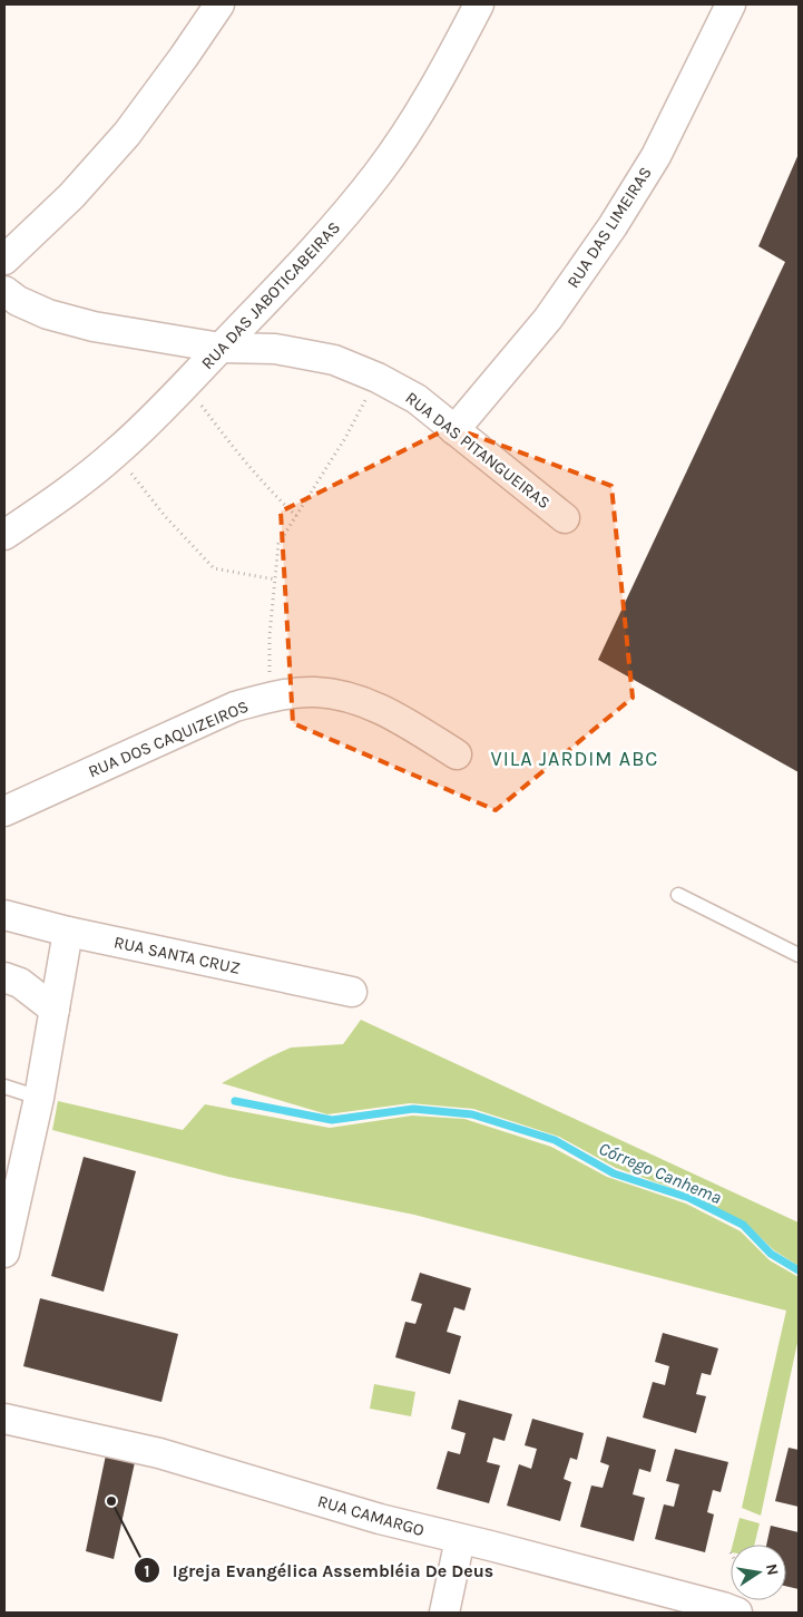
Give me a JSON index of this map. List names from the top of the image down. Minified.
{"streets":{"street":["RUA DAS LIMEIRAS","RUA DAS JABOTICABEIRAS","RUA DAS PITANGUEIRAS","RUA DOS CAQUIZEIROS","RUA SANTA CRUZ","RUA CAMARGO"]},"crossings":[["RUA DAS LIMEIRAS","RUA DAS PITANGUEIRAS"],["RUA DAS JABOTICABEIRAS","RUA DAS PITANGUEIRAS"]],"districts":["VILA JARDIM ABC"],"water":["Córrego Canhema"],"places":["Igreja Evangélica Assembléia De Deus"],"north":"right"}
